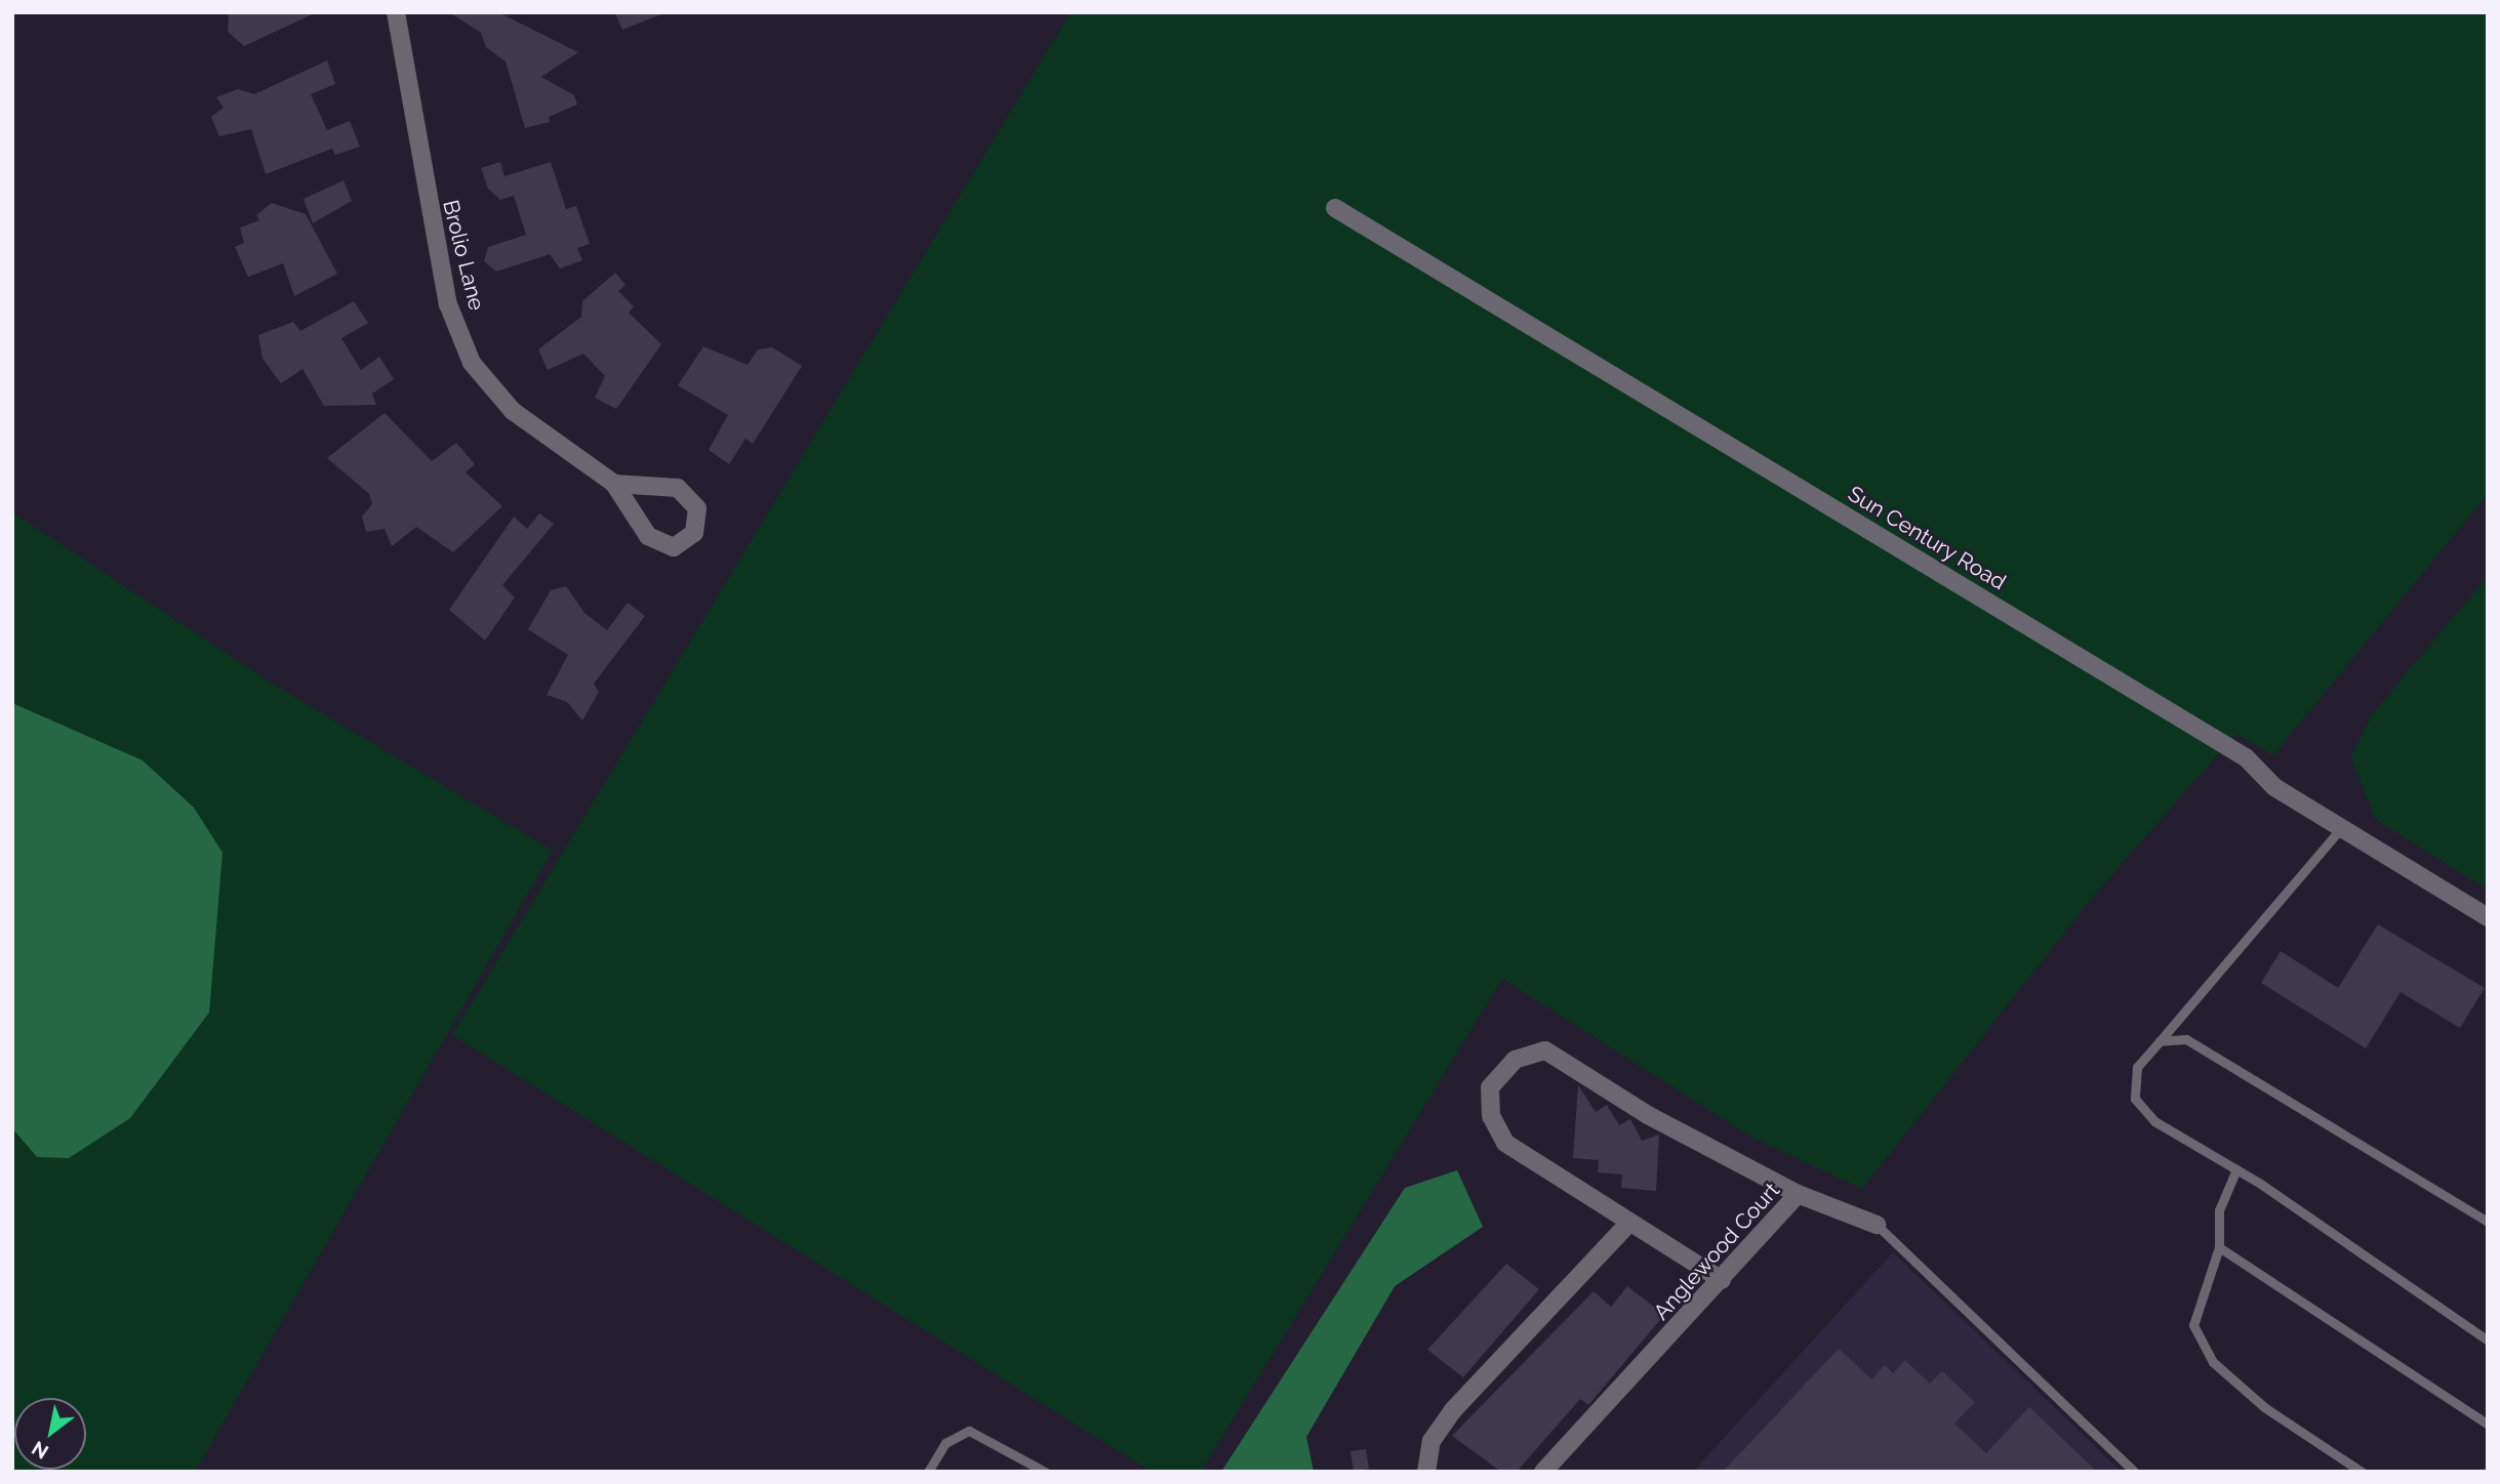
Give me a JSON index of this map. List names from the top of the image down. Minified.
{"streets":{"street":["Brolio Lane","Sun Century Road","Anglewood Court"]},"north":"bottom left"}
